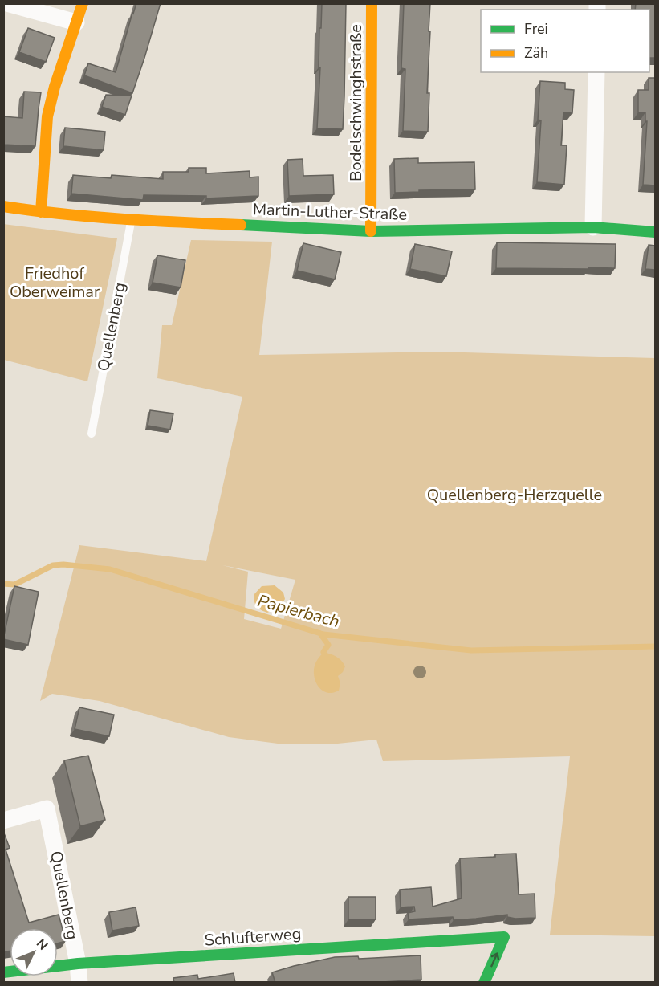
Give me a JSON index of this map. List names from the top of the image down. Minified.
{"streets":{"street":["Bodelschwinghstraße","Martin-Luther-Straße","Quellenberg","Schlufterweg"]},"crossings":[["Bodelschwinghstraße","Martin-Luther-Straße"],["Martin-Luther-Straße","Quellenberg"],["Quellenberg","Schlufterweg"]],"one_way":["Schlufterweg"],"water":["Papierbach"],"parks":["Friedhof Oberweimar","Quellenberg-Herzquelle"],"legend":["Frei","Zäh"],"north":"top right"}
